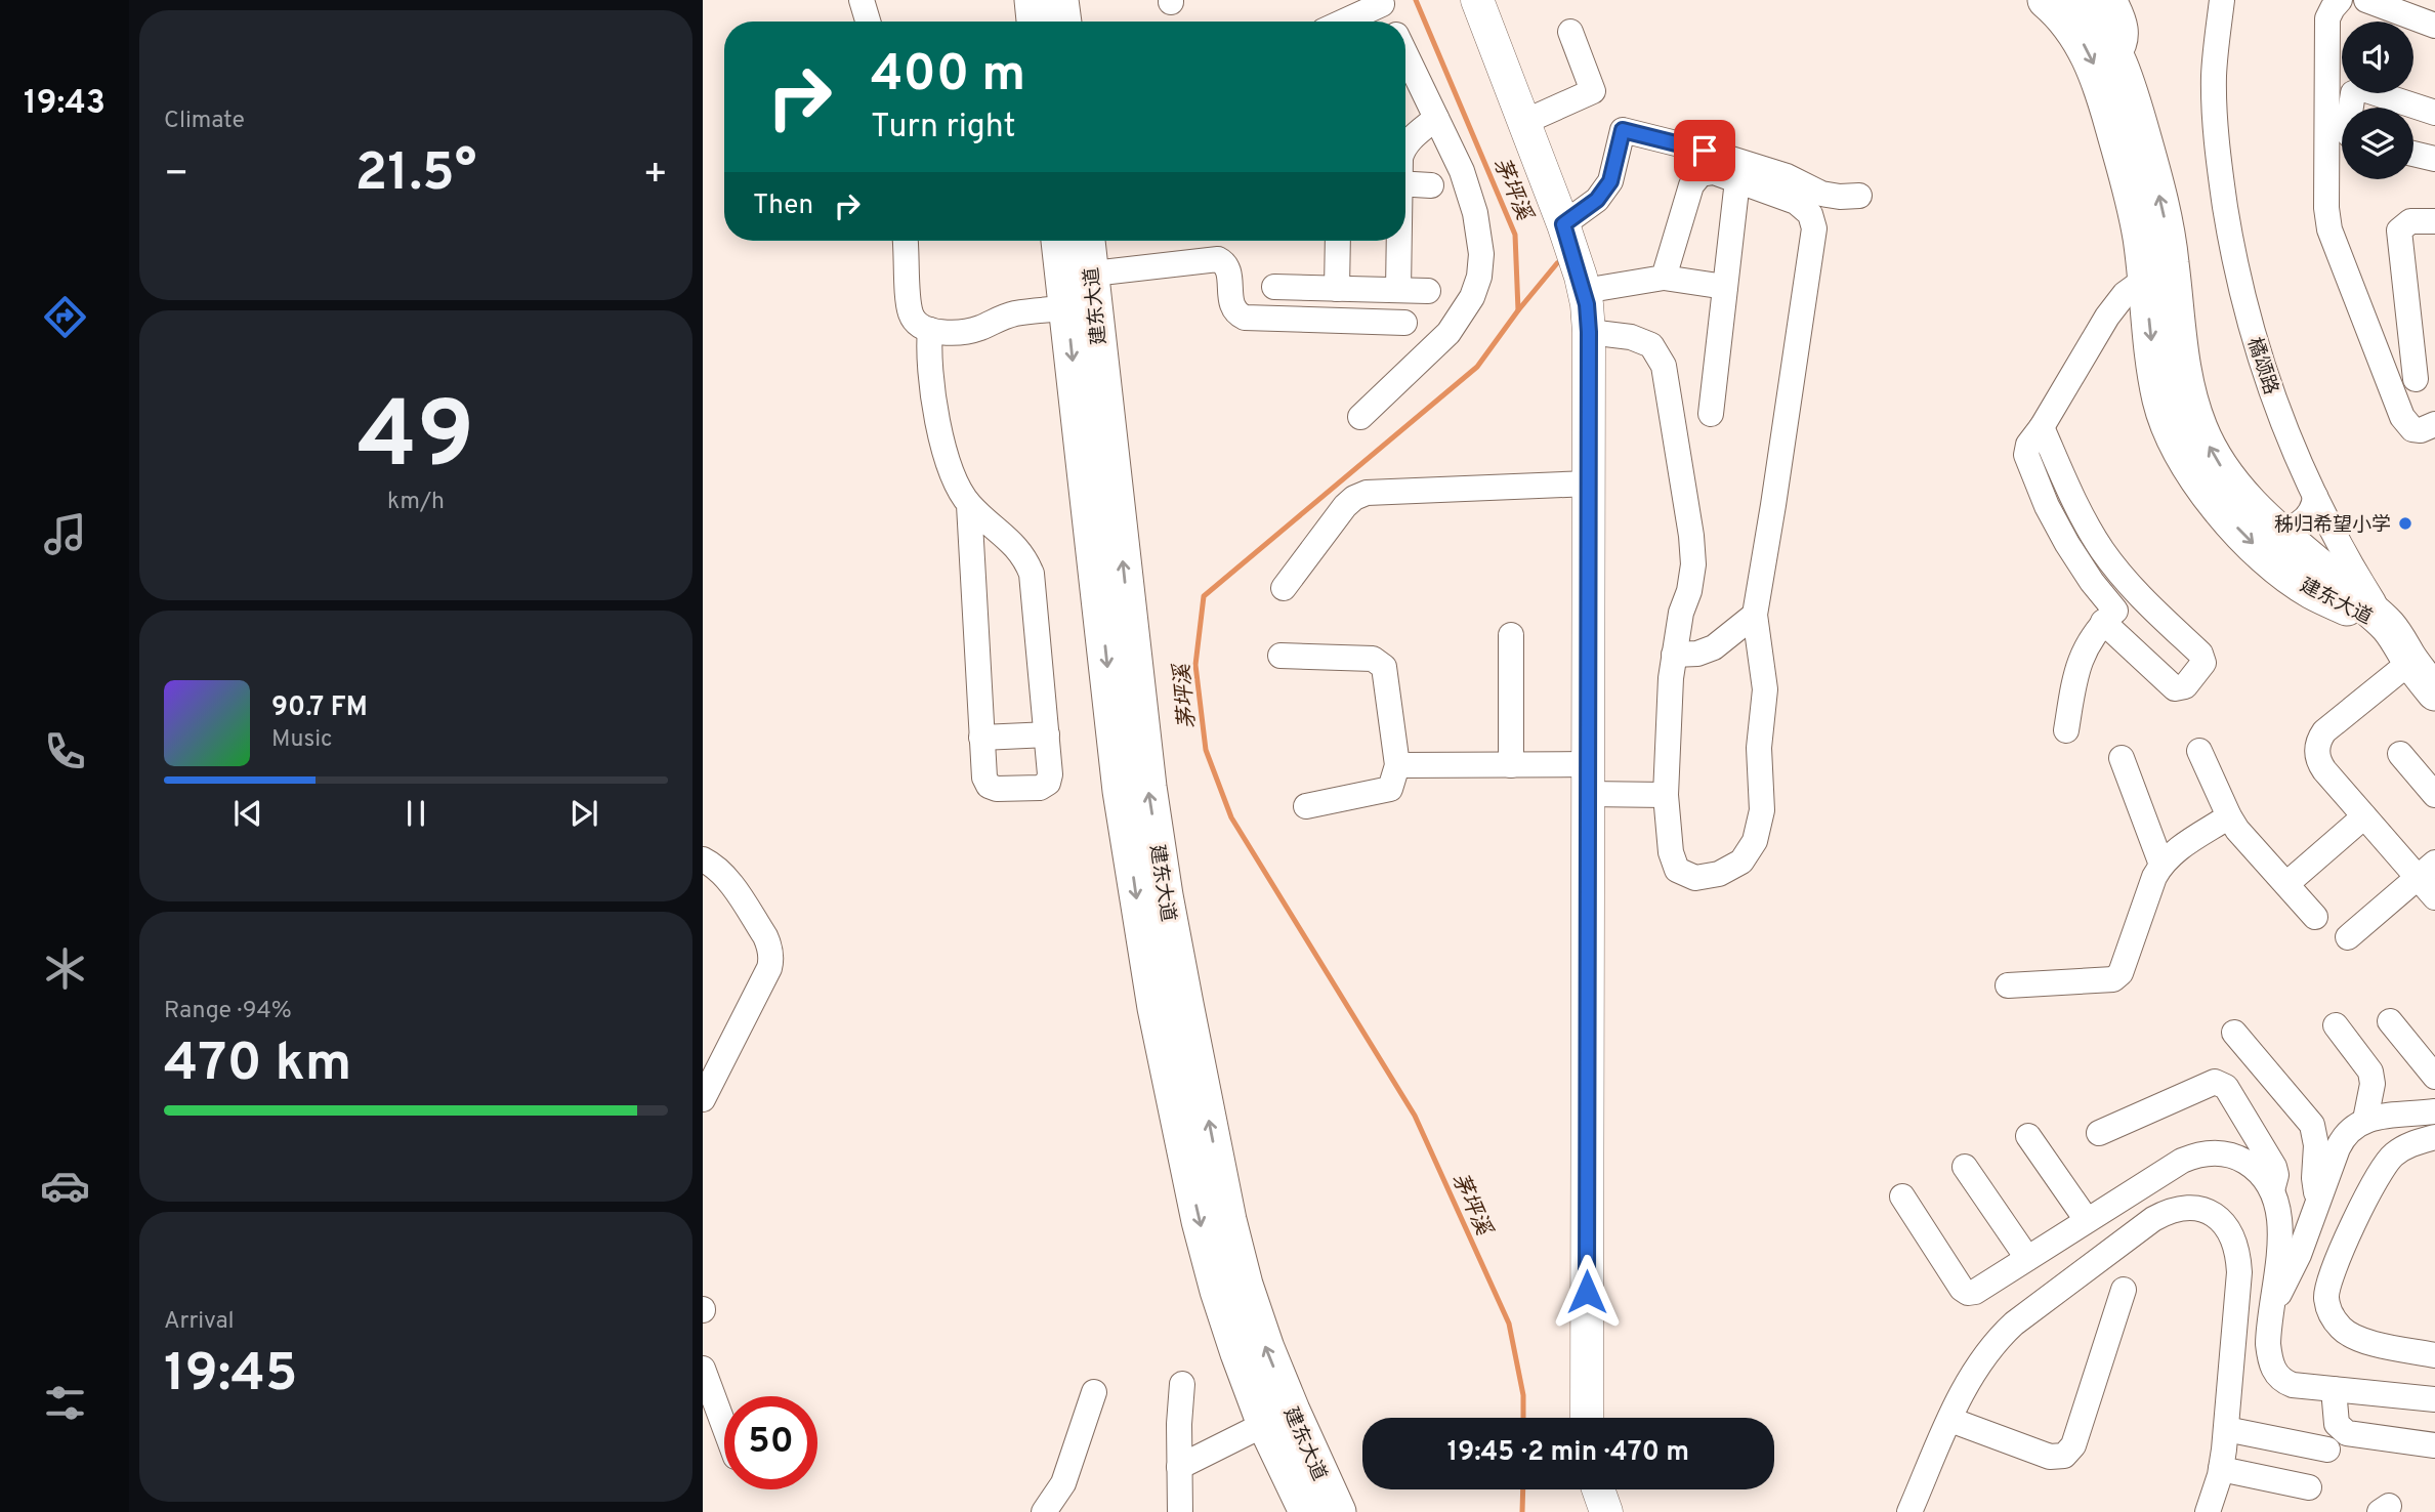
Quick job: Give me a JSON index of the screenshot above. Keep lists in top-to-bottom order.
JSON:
{
  "streets": {
    "highway": ["建东大道", "橘颂路"]
  },
  "crossings": [
    ["建东大道", "橘颂路"]
  ],
  "water": ["茅坪溪"],
  "places": ["秭归希望小学"],
  "page": {
    "tabs": "19:43",
    "tile": [
      "Climate",
      ["49", "km/h"],
      ["Range · 94%", "470 km"],
      ["Arrival", "19:45"]
    ],
    "turn": ["400 m", "Turn right"],
    "heat": ["−", "21.5°", "+"],
    "then": "Then",
    "song": ["90.7 FM", "Music"],
    "limit": "50",
    "trip": "19:45 · 2 min · 470 m"
  }
}
